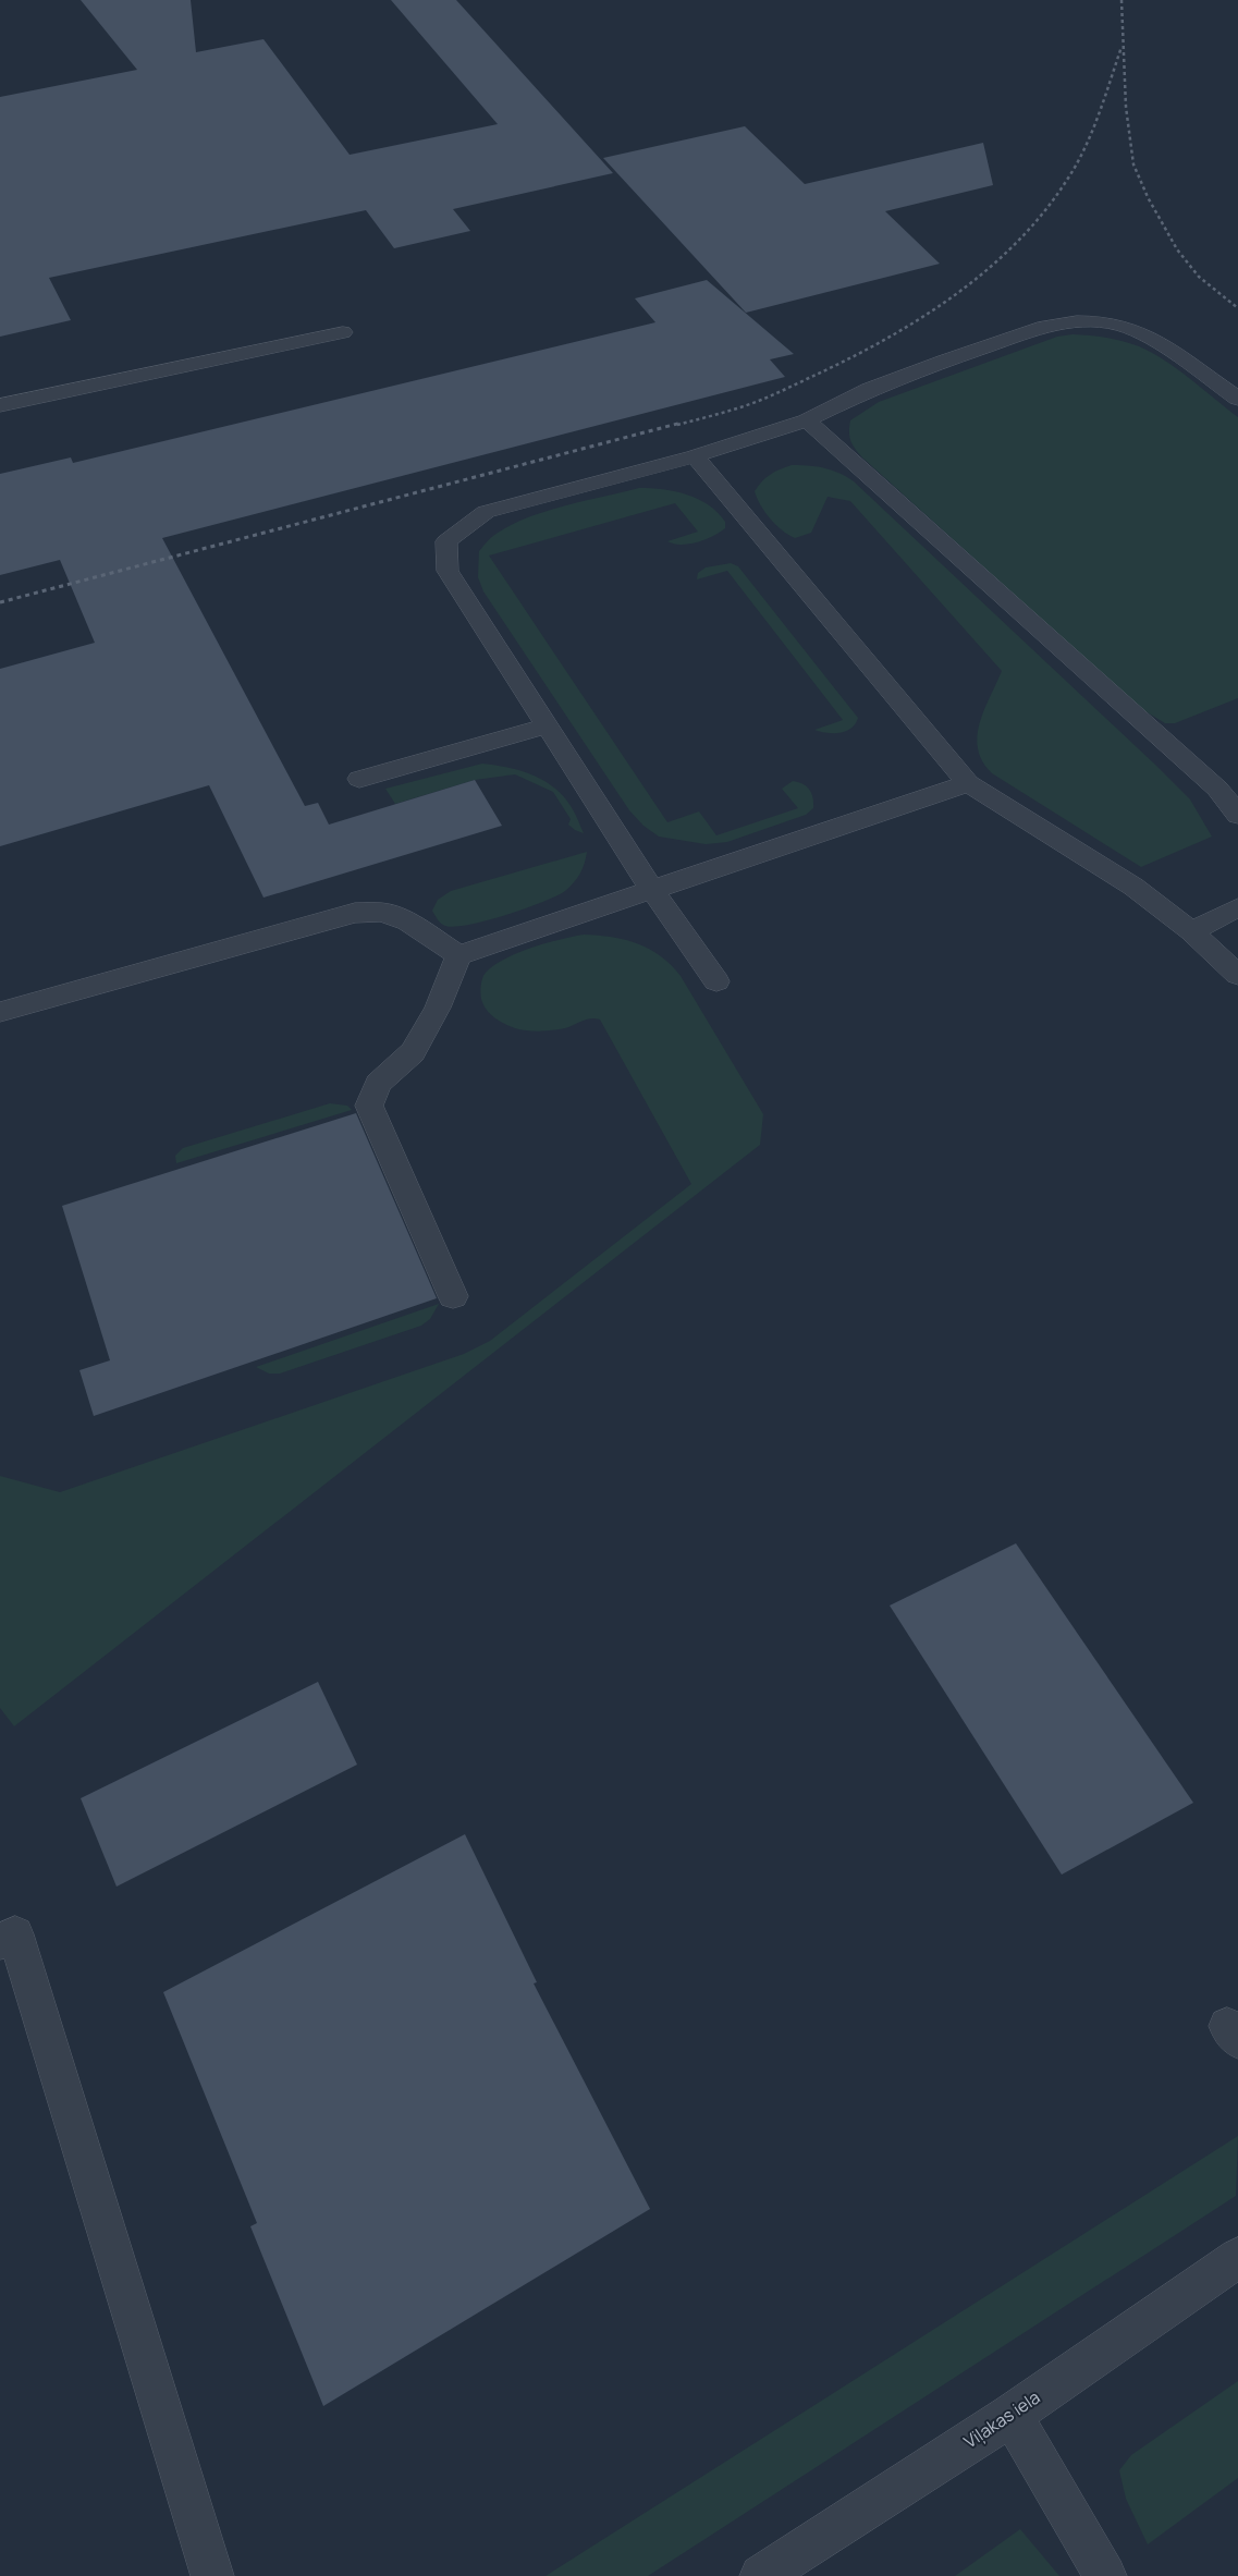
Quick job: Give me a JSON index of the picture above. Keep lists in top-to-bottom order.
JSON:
{
  "streets": {
    "street": ["Viļakas iela"]
  }
}
